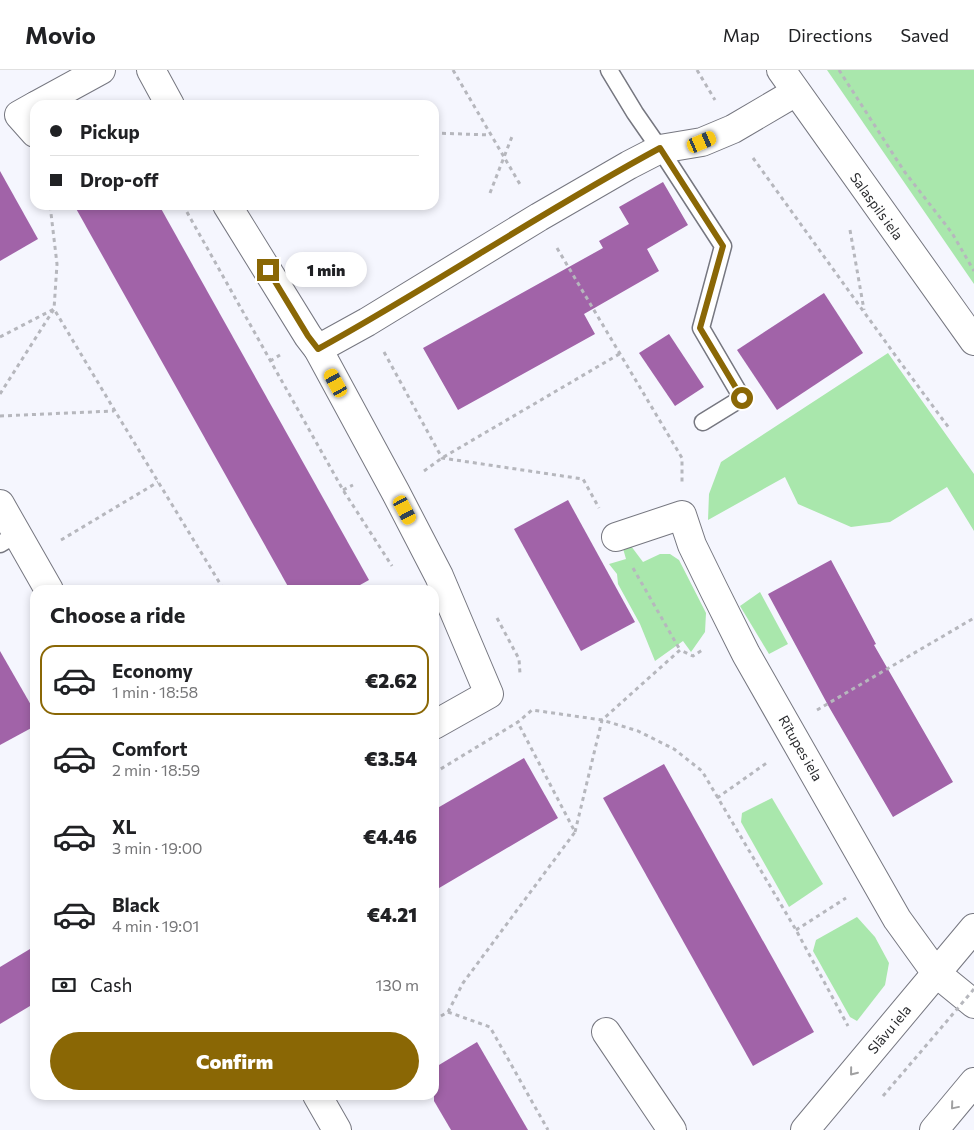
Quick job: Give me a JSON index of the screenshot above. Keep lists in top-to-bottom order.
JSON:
{
  "streets": {
    "main road": ["Salaspils iela", "Rītupes iela", "Slāvu iela"]
  },
  "crossings": [
    ["Rītupes iela", "Slāvu iela"]
  ],
  "page": {
    "header": "Movio",
    "nav": ["Map", "Directions", "Saved"],
    "banner": ["Pickup", "Drop-off"],
    "bubble": "1 min",
    "heading": "Choose a ride",
    "list": [
      {
        "name": "Economy",
        "note": "1 min · 18:58",
        "value": "€2.62"
      },
      {
        "name": "Comfort",
        "note": "2 min · 18:59",
        "value": "€3.54"
      },
      {
        "name": "XL",
        "note": "3 min · 19:00",
        "value": "€4.46"
      },
      {
        "name": "Black",
        "note": "4 min · 19:01",
        "value": "€4.21"
      }
    ],
    "pay": ["Cash", "130 m"],
    "buttons": "Confirm"
  }
}
